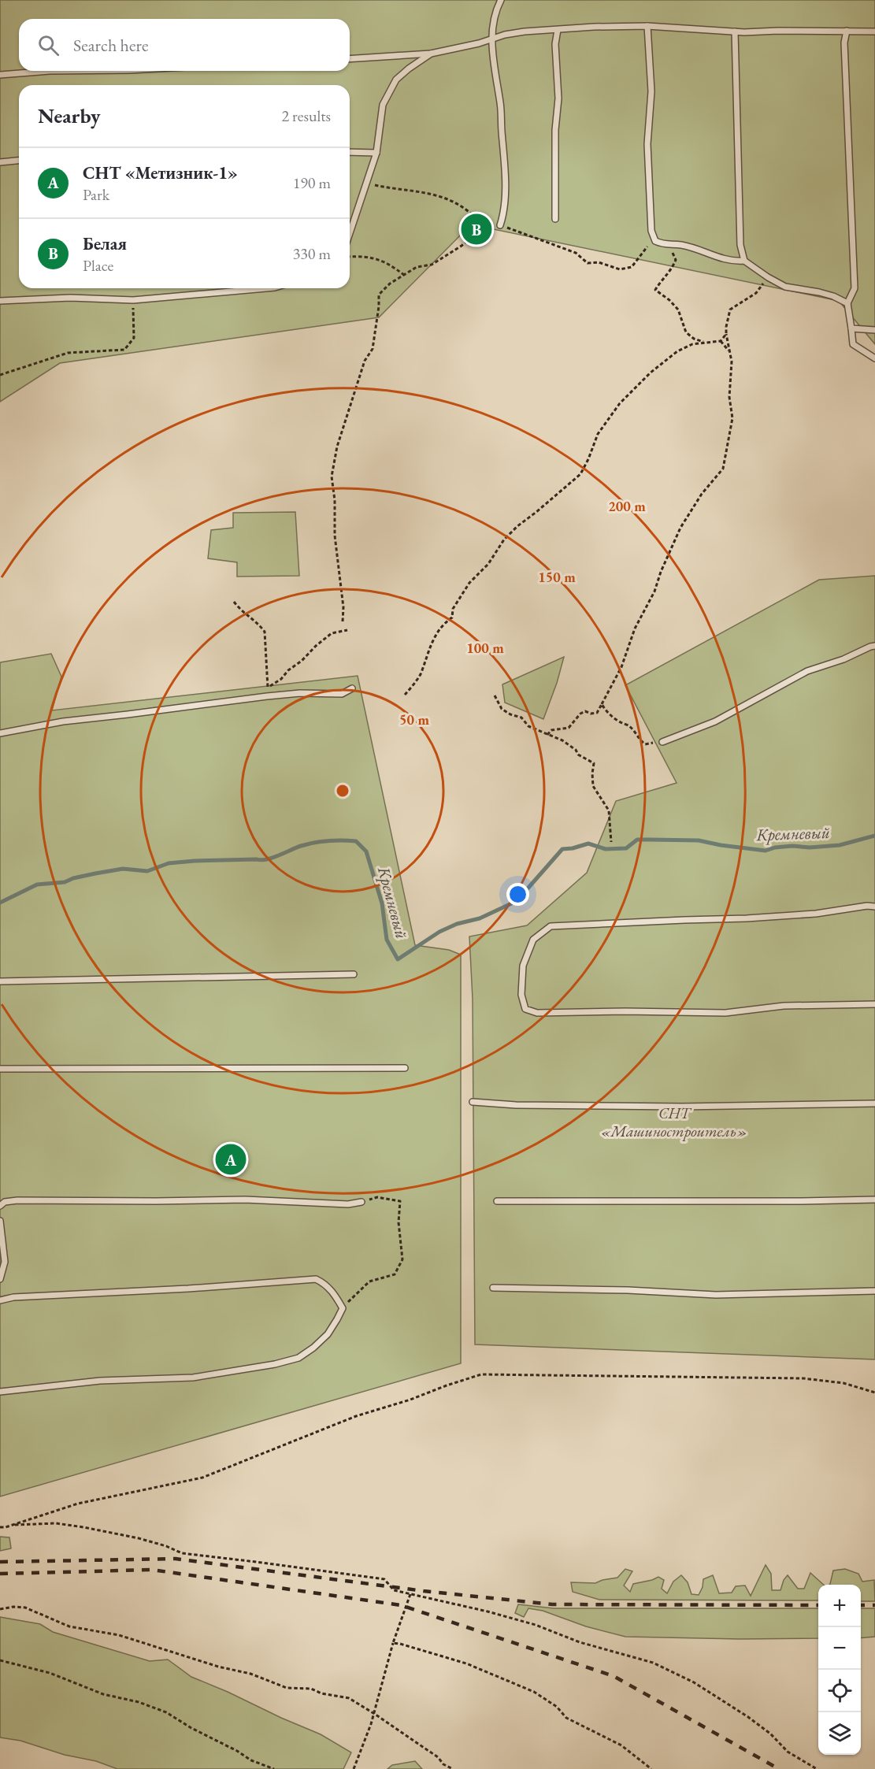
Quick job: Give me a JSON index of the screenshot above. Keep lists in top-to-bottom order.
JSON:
{
  "water": ["Кремневый"],
  "parks": ["СНТ «Машиностроитель»"],
  "page": {
    "search": "Search here",
    "heading": ["Nearby", "2 results"],
    "list": [
      {
        "mark": "A",
        "name": "СНТ «Метизник-1»",
        "note": "Park",
        "value": "190 m"
      },
      {
        "mark": "B",
        "name": "Белая",
        "note": "Place",
        "value": "330 m"
      }
    ],
    "pins": ["B", "A"],
    "map_buttons": ["+", "−"]
  },
  "rings": [
    "200 m",
    "150 m",
    "100 m",
    "50 m"
  ]
}
